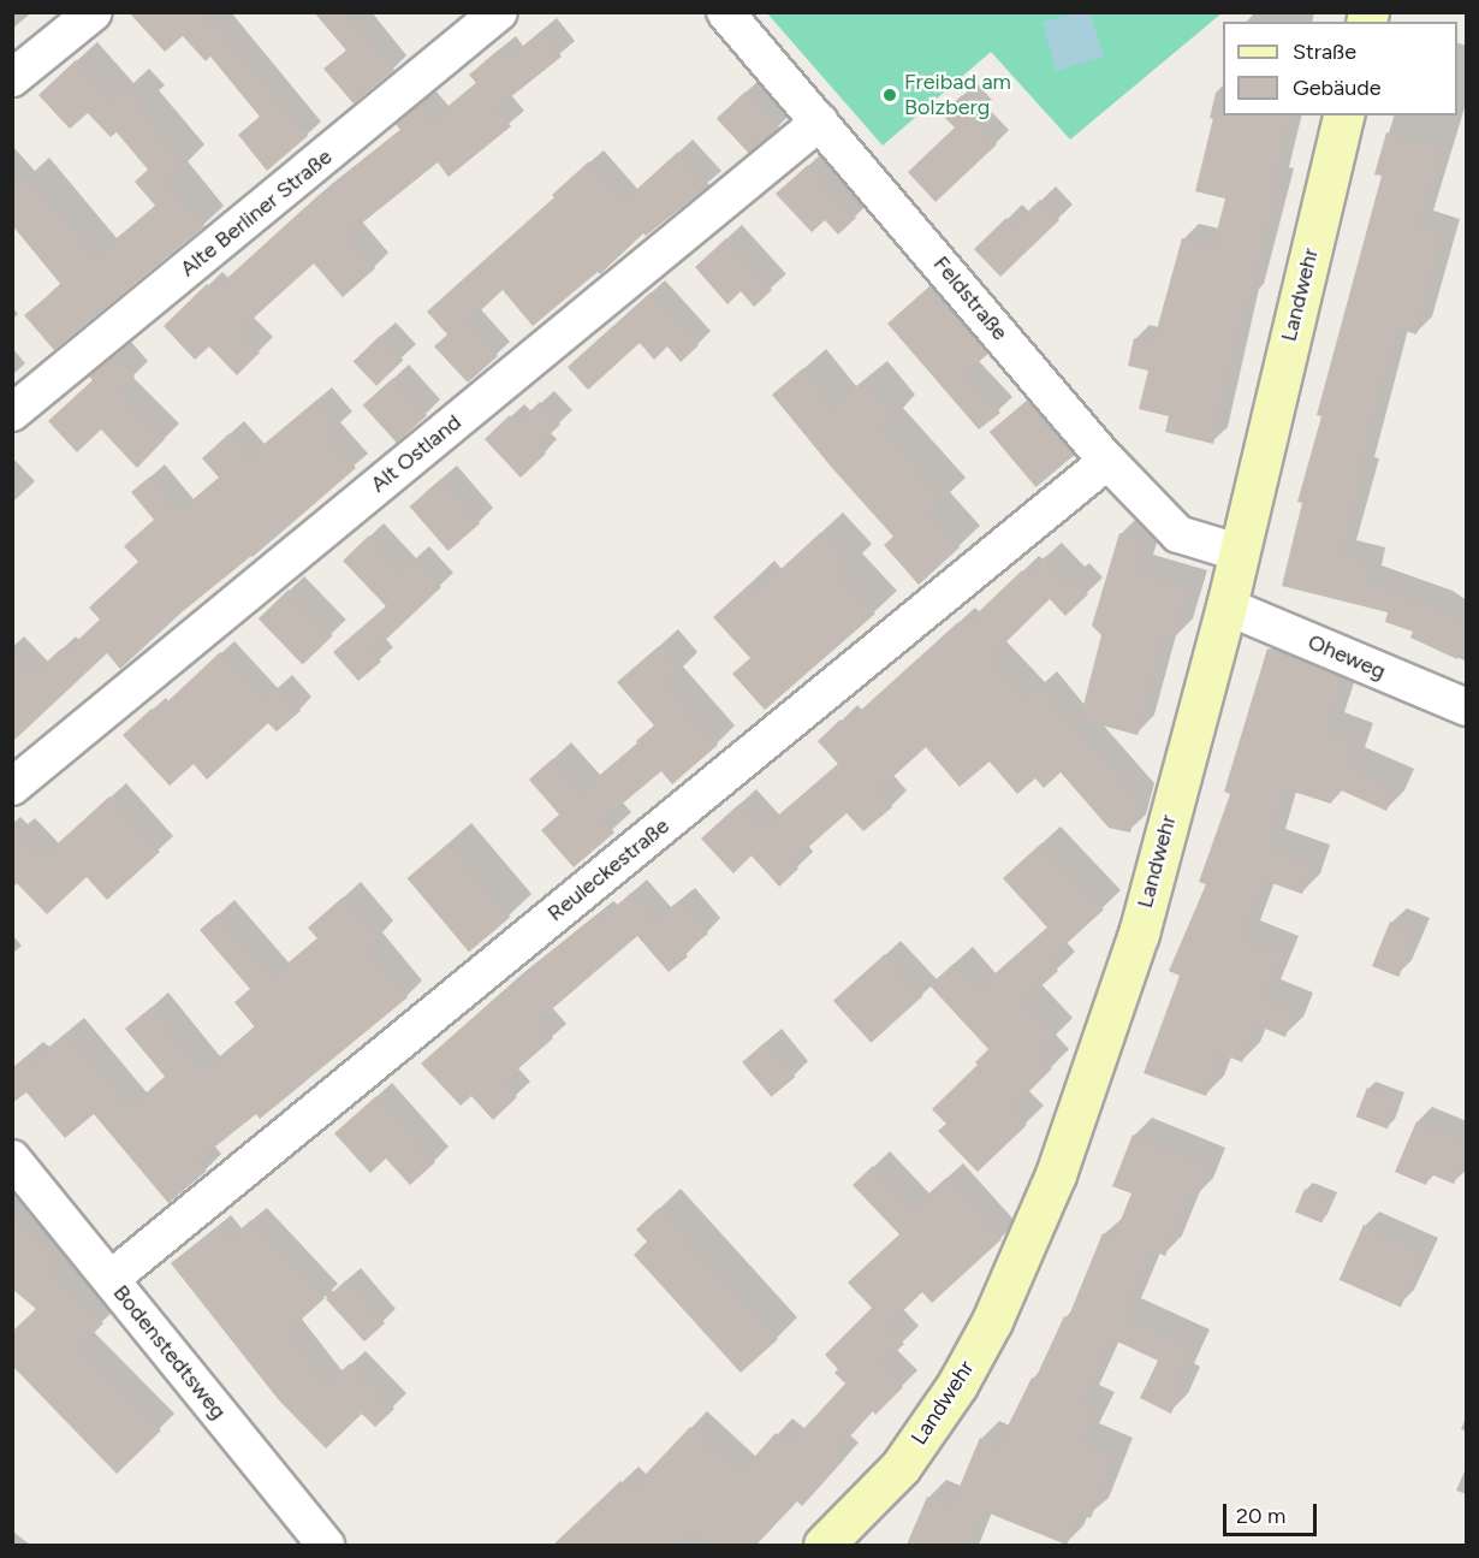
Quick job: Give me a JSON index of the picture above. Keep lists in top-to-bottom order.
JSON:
{
  "streets": {
    "street": [
      "Alte Berliner Straße",
      "Landwehr",
      "Feldstraße",
      "Alt Ostland",
      "Oheweg",
      "Reuleckestraße",
      "Bodenstedtsweg"
    ]
  },
  "crossings": [
    ["Landwehr", "Feldstraße"],
    ["Landwehr", "Oheweg"],
    ["Feldstraße", "Alt Ostland"],
    ["Feldstraße", "Reuleckestraße"],
    ["Reuleckestraße", "Bodenstedtsweg"]
  ],
  "places": ["Freibad am Bolzberg"],
  "legend": ["Straße", "Gebäude"],
  "scale_bar": "20 m"
}
